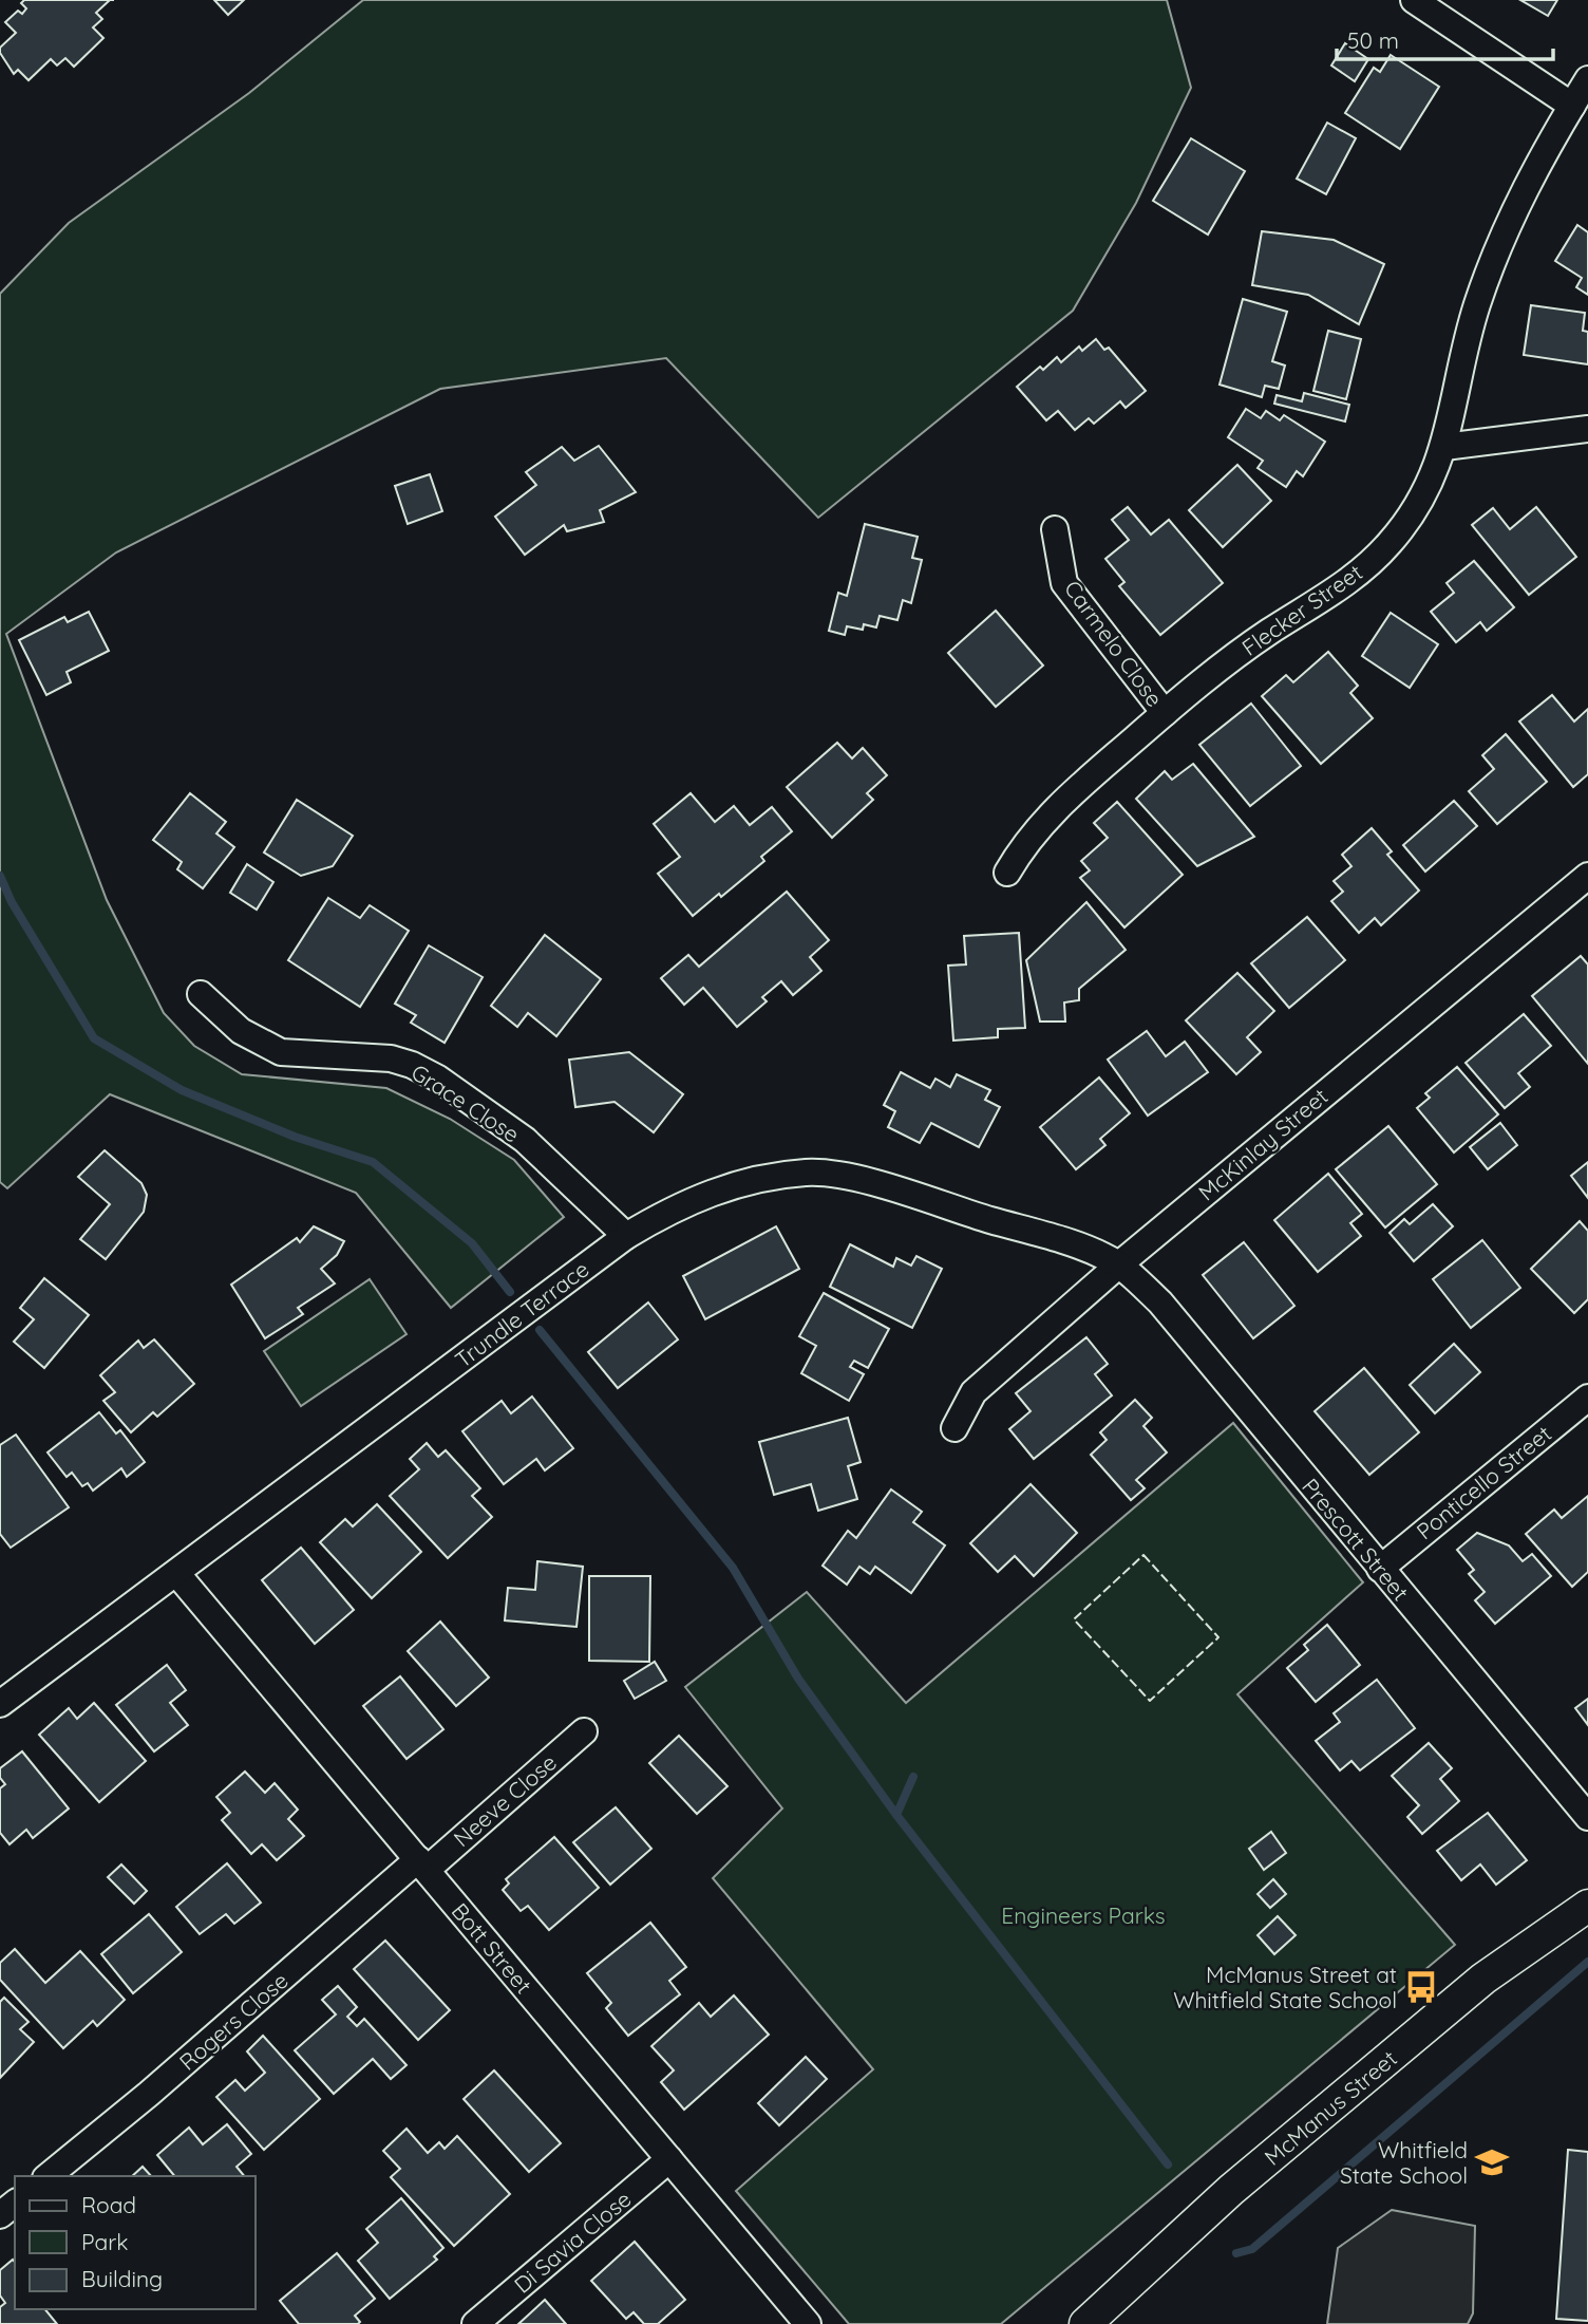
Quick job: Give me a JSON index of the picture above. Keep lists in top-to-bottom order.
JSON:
{
  "streets": {
    "street": [
      "Flecker Street",
      "Carmelo Close",
      "Grace Close",
      "McKinlay Street",
      "Trundle Terrace",
      "Ponticello Street",
      "Prescott Street",
      "Neeve Close",
      "Bott Street",
      "Rogers Close",
      "McManus Street",
      "Di Savia Close"
    ]
  },
  "crossings": [
    ["Flecker Street", "Carmelo Close"],
    ["Grace Close", "Trundle Terrace"],
    ["McKinlay Street", "Trundle Terrace"],
    ["McKinlay Street", "Prescott Street"],
    ["Trundle Terrace", "Prescott Street"],
    ["Trundle Terrace", "Bott Street"],
    ["Ponticello Street", "Prescott Street"],
    ["Neeve Close", "Bott Street"],
    ["Neeve Close", "Rogers Close"],
    ["Bott Street", "Rogers Close"],
    ["Bott Street", "Di Savia Close"]
  ],
  "parks": ["Engineers Parks"],
  "places": {
    "bus stop": ["McManus Street at Whitfield State School"],
    "school or university": ["Whitfield State School"]
  },
  "legend": ["Road", "Park", "Building"],
  "scale_bar": "50 m"
}
